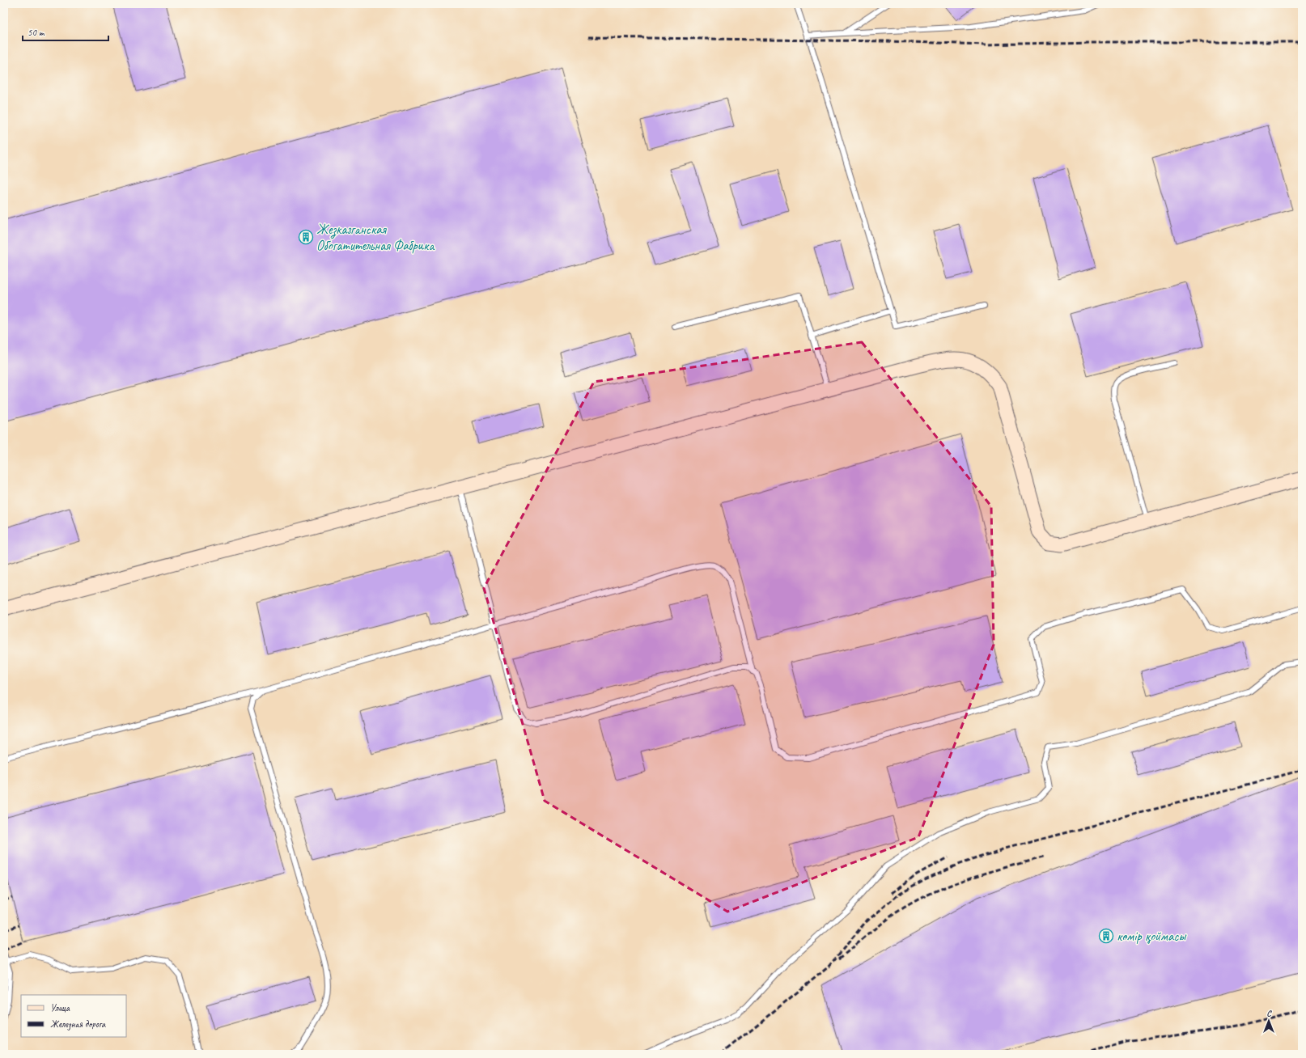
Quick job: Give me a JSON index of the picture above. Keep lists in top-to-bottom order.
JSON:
{
  "places": {
    "building": ["Жезказганская Обогатительная Фабрика", "көмір қоймасы"]
  },
  "legend": ["Улица", "Железная дорога"],
  "scale_bar": "50 m",
  "north": "top"
}
